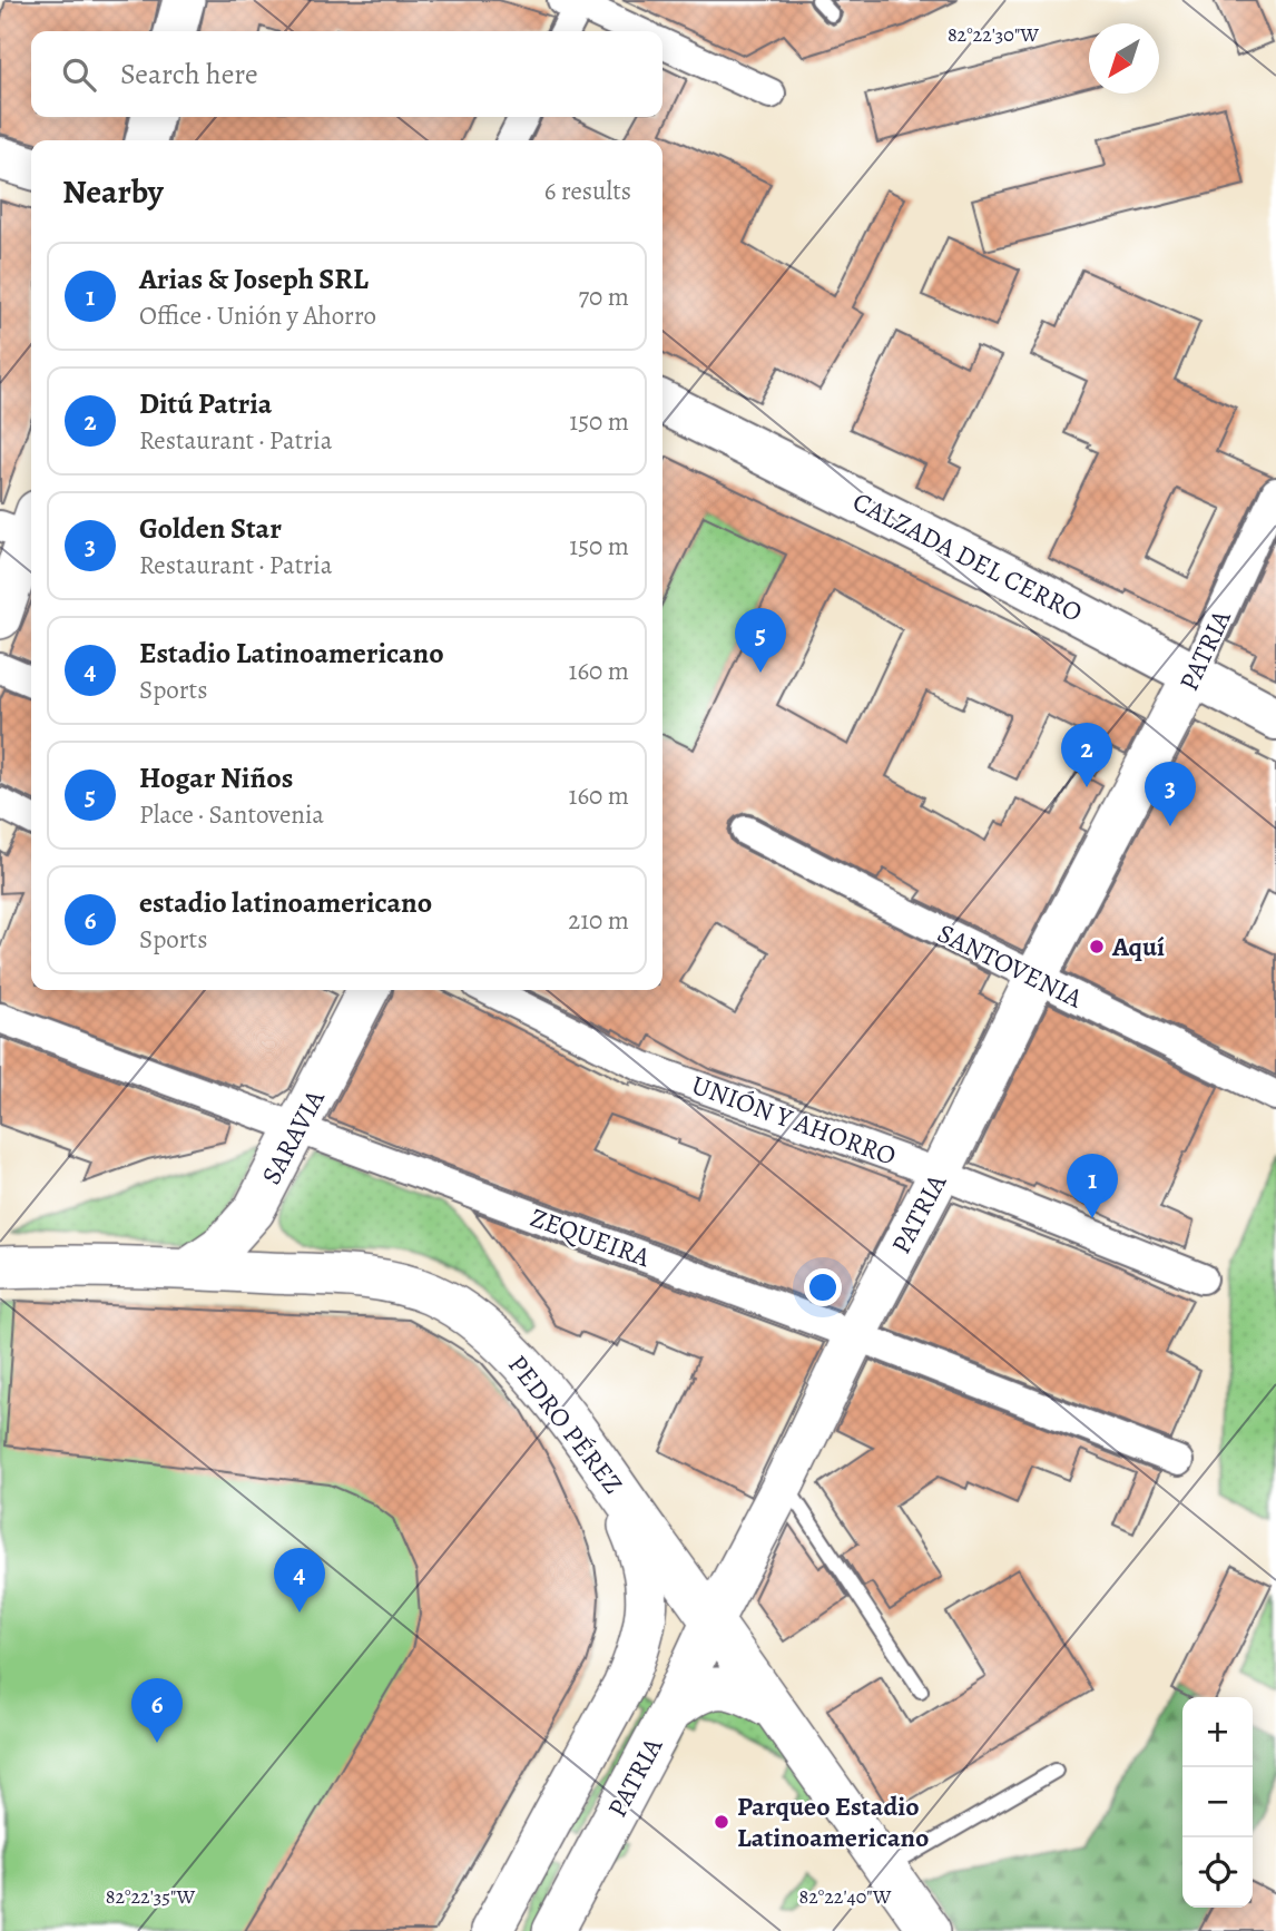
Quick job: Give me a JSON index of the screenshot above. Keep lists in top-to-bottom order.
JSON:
{
  "streets": {
    "main road": ["CALZADA DEL CERRO"],
    "street": [
      "PATRIA",
      "SANTOVENIA",
      "UNIÓN Y AHORRO",
      "SARAVIA",
      "ZEQUEIRA",
      "PEDRO PÉREZ"
    ]
  },
  "crossings": [
    ["CALZADA DEL CERRO", "PATRIA"],
    ["PATRIA", "SANTOVENIA"],
    ["PATRIA", "UNIÓN Y AHORRO"],
    ["PATRIA", "ZEQUEIRA"],
    ["PATRIA", "PEDRO PÉREZ"],
    ["SARAVIA", "ZEQUEIRA"],
    ["SARAVIA", "PEDRO PÉREZ"]
  ],
  "places": ["Aquí", "Parqueo Estadio Latinoamericano"],
  "north": "bottom left",
  "page": {
    "search": "Search here",
    "heading": ["Nearby", "6 results"],
    "list": [
      {
        "mark": "1",
        "name": "Arias & Joseph SRL",
        "note": "Office · Unión y Ahorro",
        "value": "70 m"
      },
      {
        "mark": "2",
        "name": "Ditú Patria",
        "note": "Restaurant · Patria",
        "value": "150 m"
      },
      {
        "mark": "3",
        "name": "Golden Star",
        "note": "Restaurant · Patria",
        "value": "150 m"
      },
      {
        "mark": "4",
        "name": "Estadio Latinoamericano",
        "note": "Sports",
        "value": "160 m"
      },
      {
        "mark": "5",
        "name": "Hogar Niños",
        "note": "Place · Santovenia",
        "value": "160 m"
      },
      {
        "mark": "6",
        "name": "estadio latinoamericano",
        "note": "Sports",
        "value": "210 m"
      }
    ],
    "pins": [
      "5",
      "2",
      "3",
      "1",
      "4",
      "6"
    ],
    "map_buttons": ["+", "−"]
  },
  "coordinates": ["82°22'30\"W", "82°22'35\"W", "82°22'40\"W"]
}
